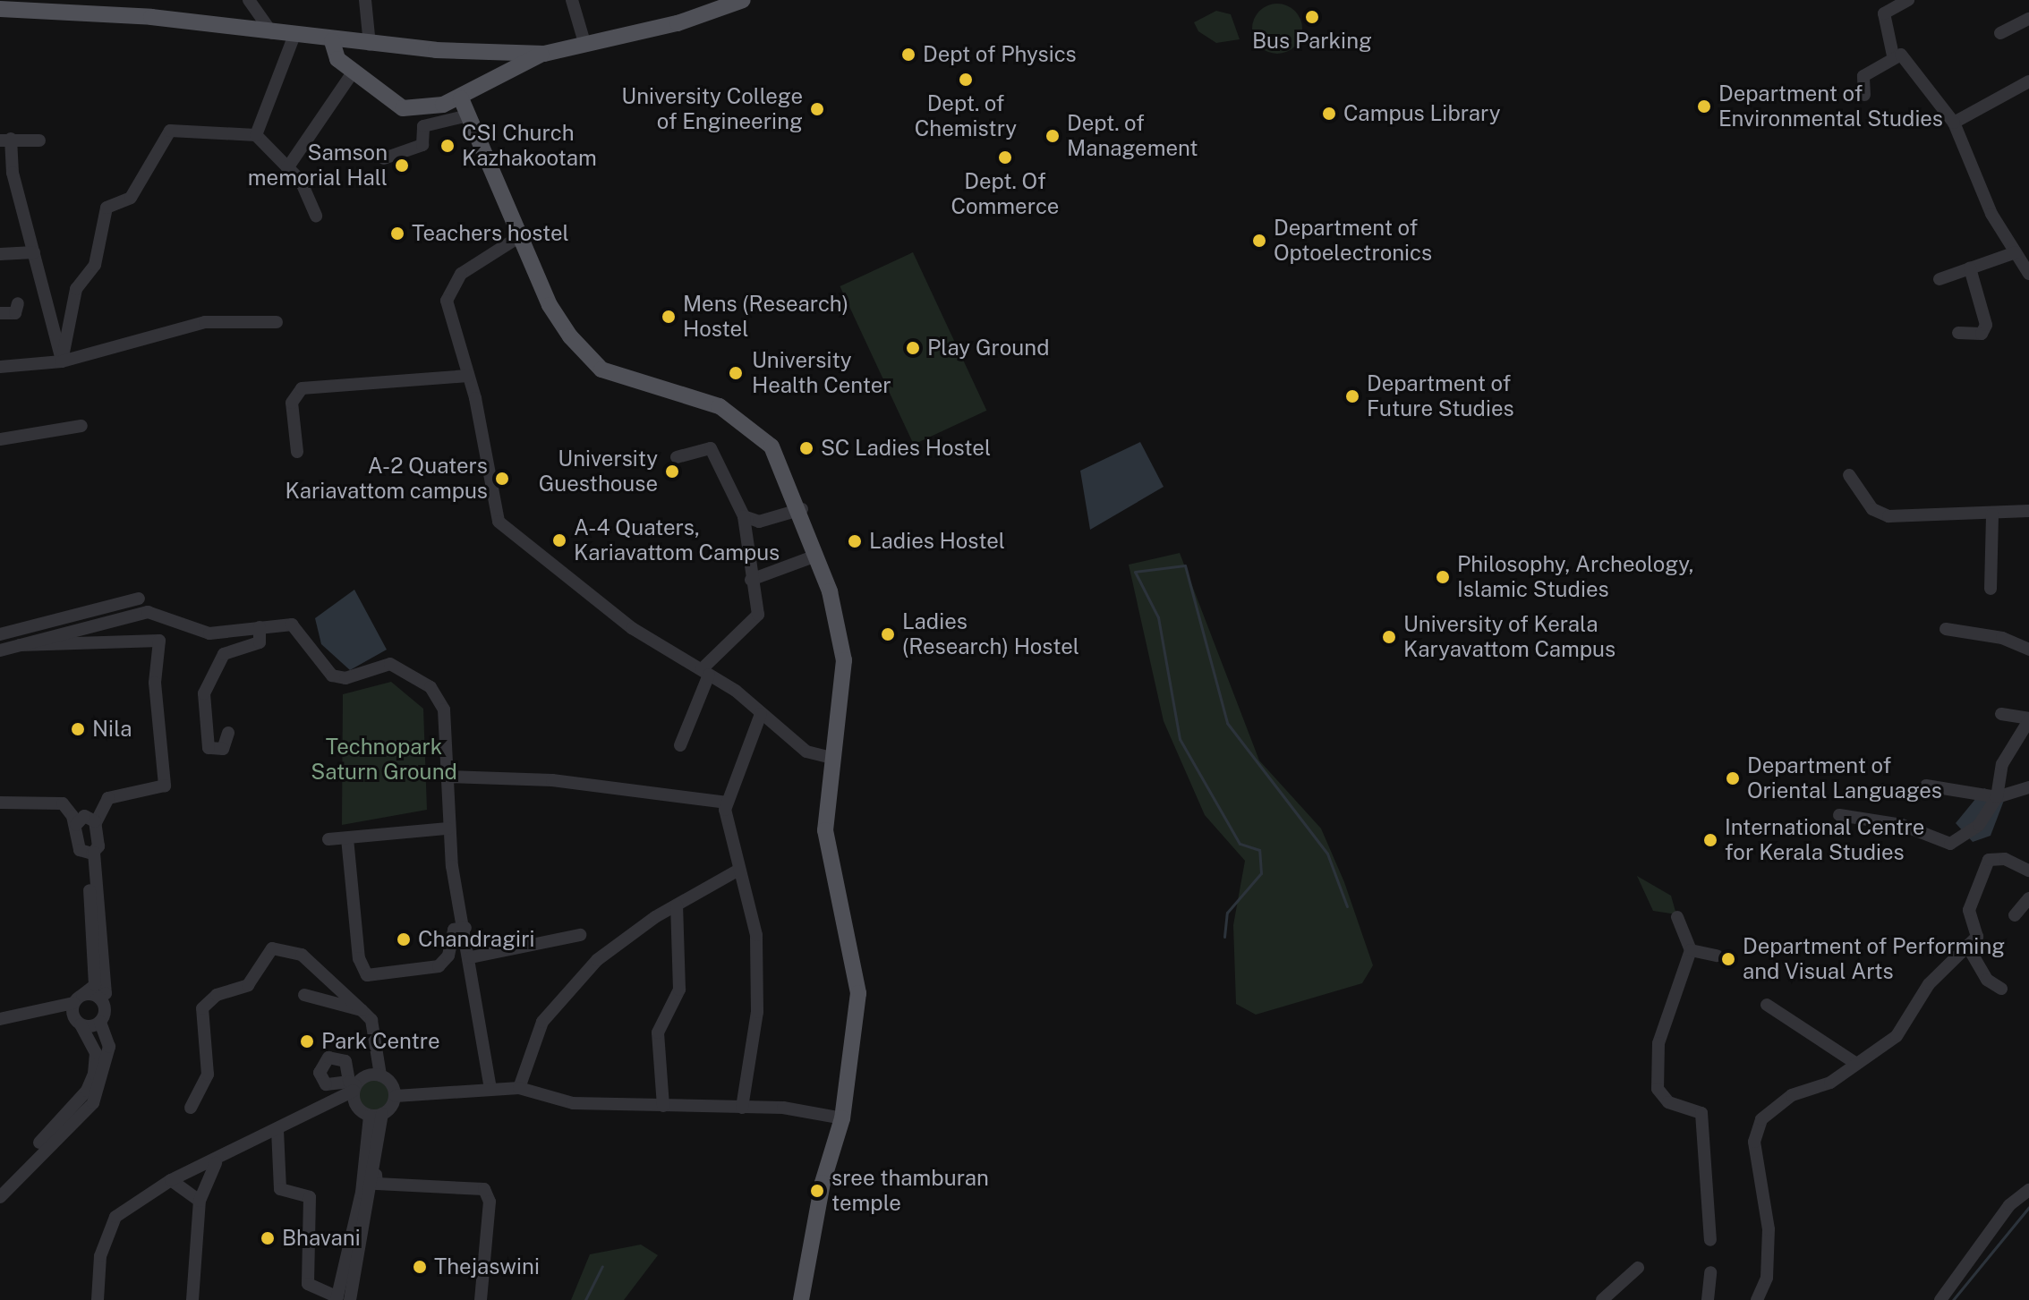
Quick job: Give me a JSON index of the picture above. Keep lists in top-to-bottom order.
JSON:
{
  "parks": ["Technopark Saturn Ground"],
  "places": [
    "Bus Parking",
    "Dept of Physics",
    "Dept. of Chemistry",
    "Department of Environmental Studies",
    "University College of Engineering",
    "Campus Library",
    "Dept. of Management",
    "CSI Church Kazhakootam",
    "Dept. Of Commerce",
    "Samson memorial Hall",
    "Teachers hostel",
    "Department of Optoelectronics",
    "Mens (Research) Hostel",
    "Play Ground",
    "University Health Center",
    "Department of Future Studies",
    "SC Ladies Hostel",
    "University Guesthouse",
    "A-2 Quaters Kariavattom campus",
    "A-4 Quaters, Kariavattom Campus",
    "Ladies Hostel",
    "Philosophy, Archeology, Islamic Studies",
    "Ladies (Research) Hostel",
    "University of Kerala Karyavattom Campus",
    "Nila",
    "Department of Oriental Languages",
    "International Centre for Kerala Studies",
    "Chandragiri",
    "Department of Performing and Visual Arts",
    "Park Centre",
    "sree thamburan temple",
    "Bhavani",
    "Thejaswini"
  ]
}
